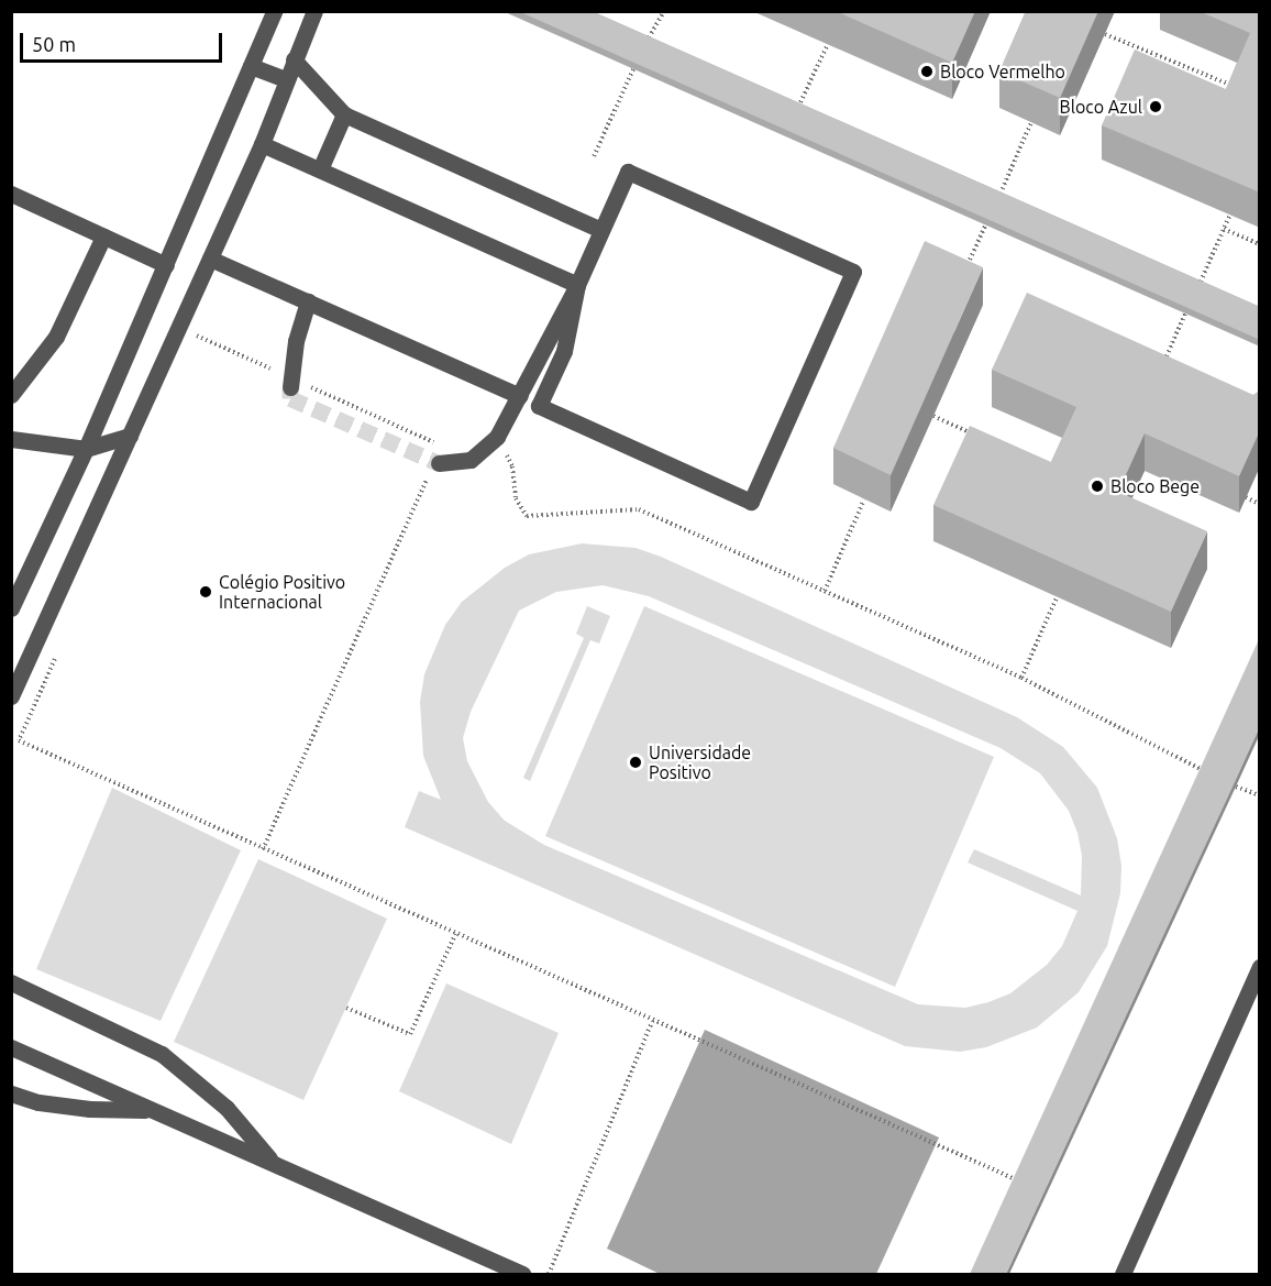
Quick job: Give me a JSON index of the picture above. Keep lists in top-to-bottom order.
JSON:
{
  "places": [
    "Bloco Vermelho",
    "Bloco Azul",
    "Bloco Bege",
    "Colégio Positivo Internacional",
    "Universidade Positivo"
  ],
  "scale_bar": "50 m"
}
